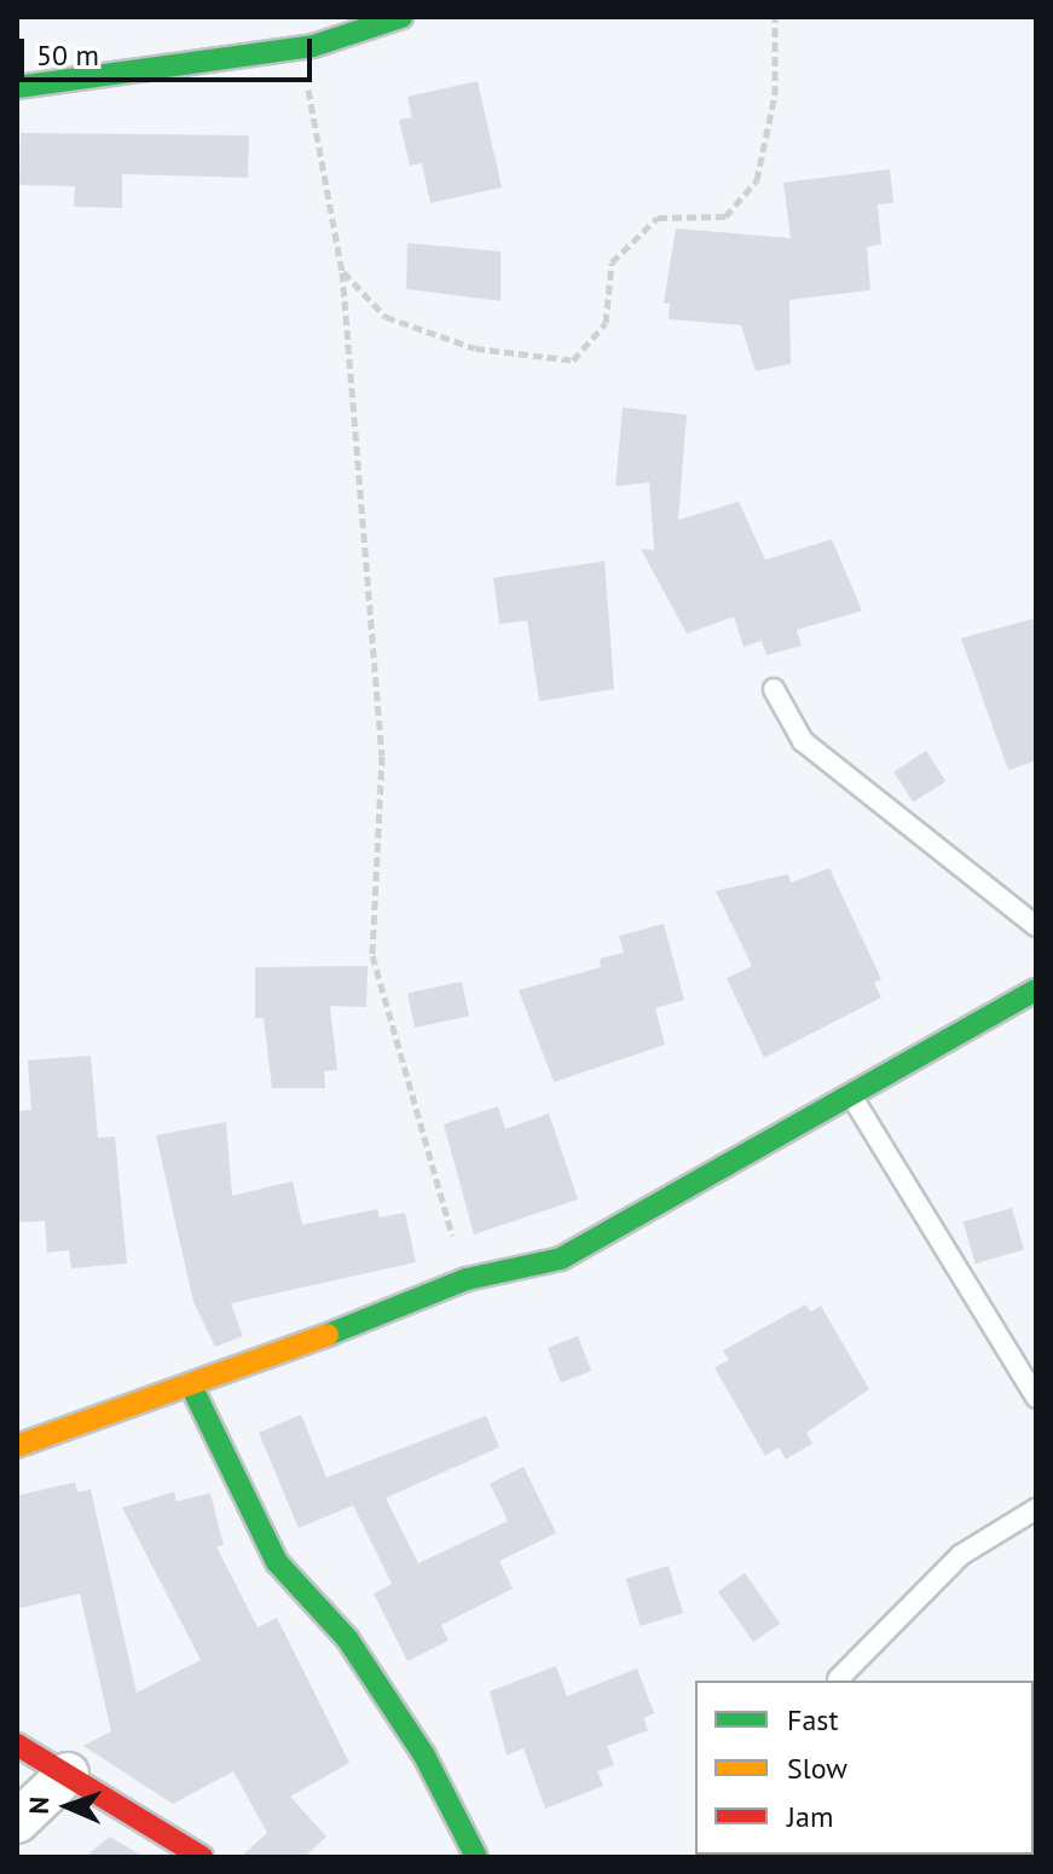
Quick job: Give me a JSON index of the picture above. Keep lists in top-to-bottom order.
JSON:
{
  "legend": ["Fast", "Slow", "Jam"],
  "scale_bar": "50 m",
  "north": "left"
}
